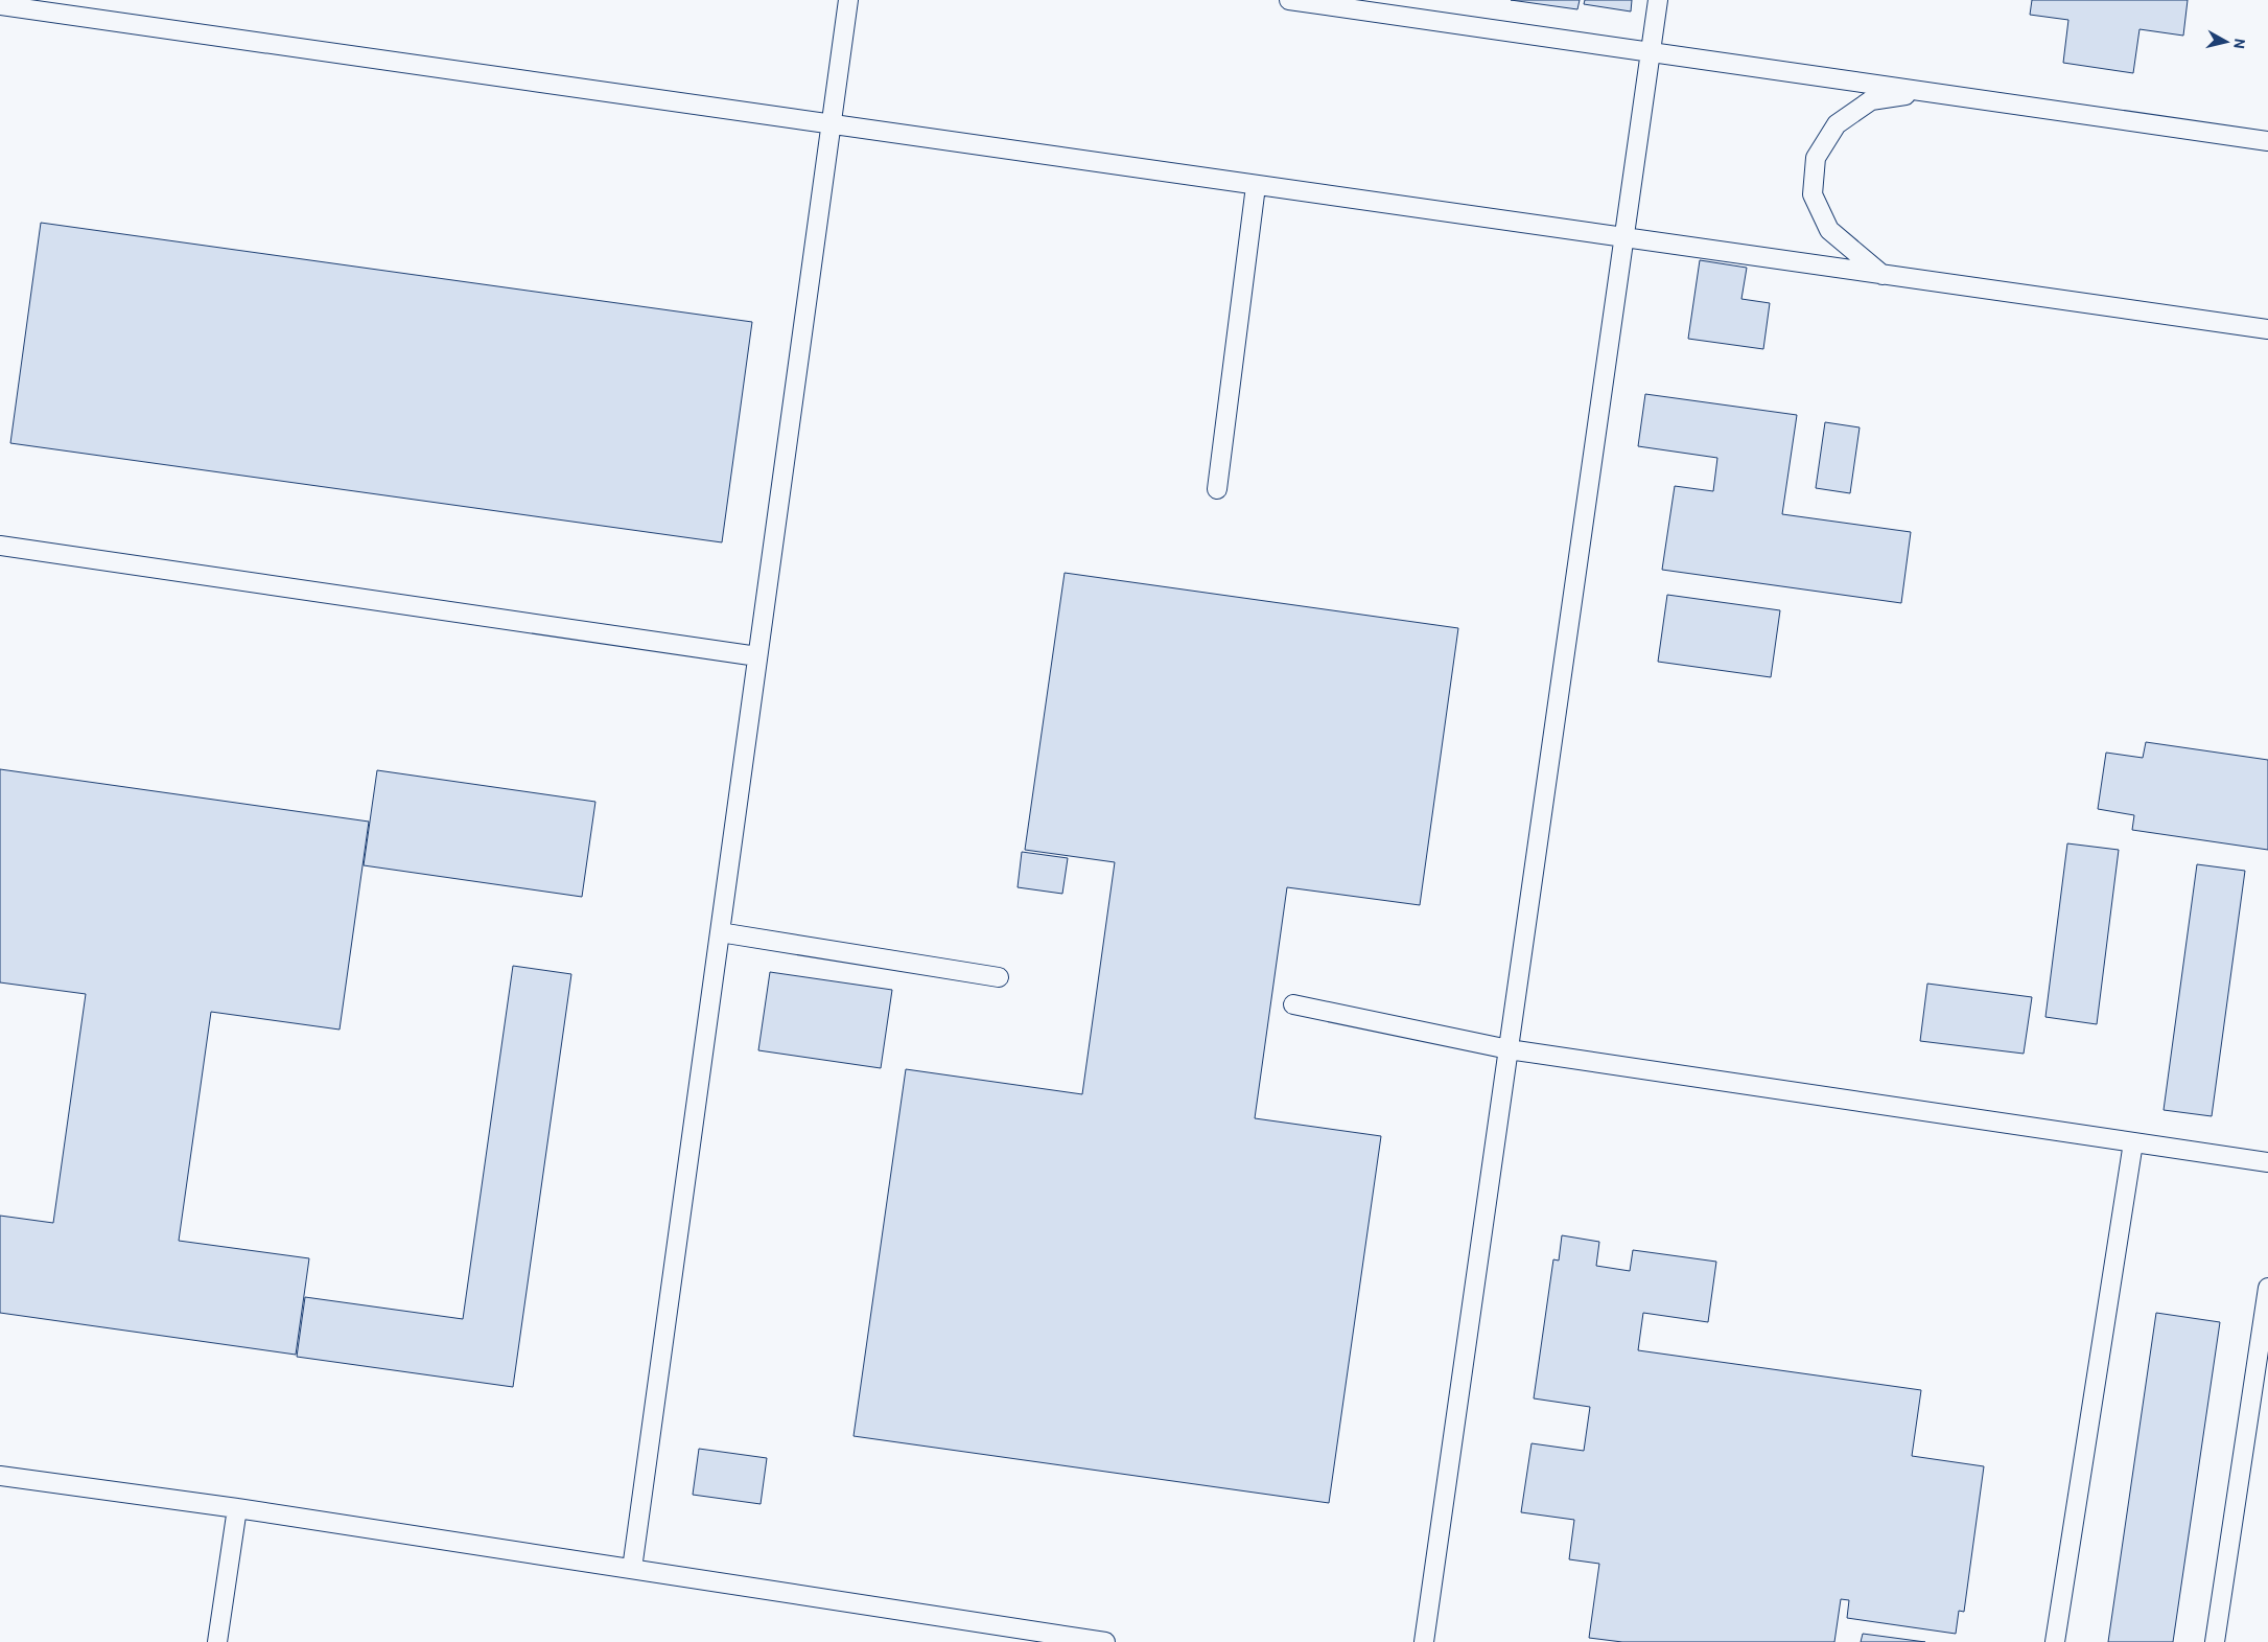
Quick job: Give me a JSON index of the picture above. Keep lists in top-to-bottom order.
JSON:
{
  "north": "right"
}
